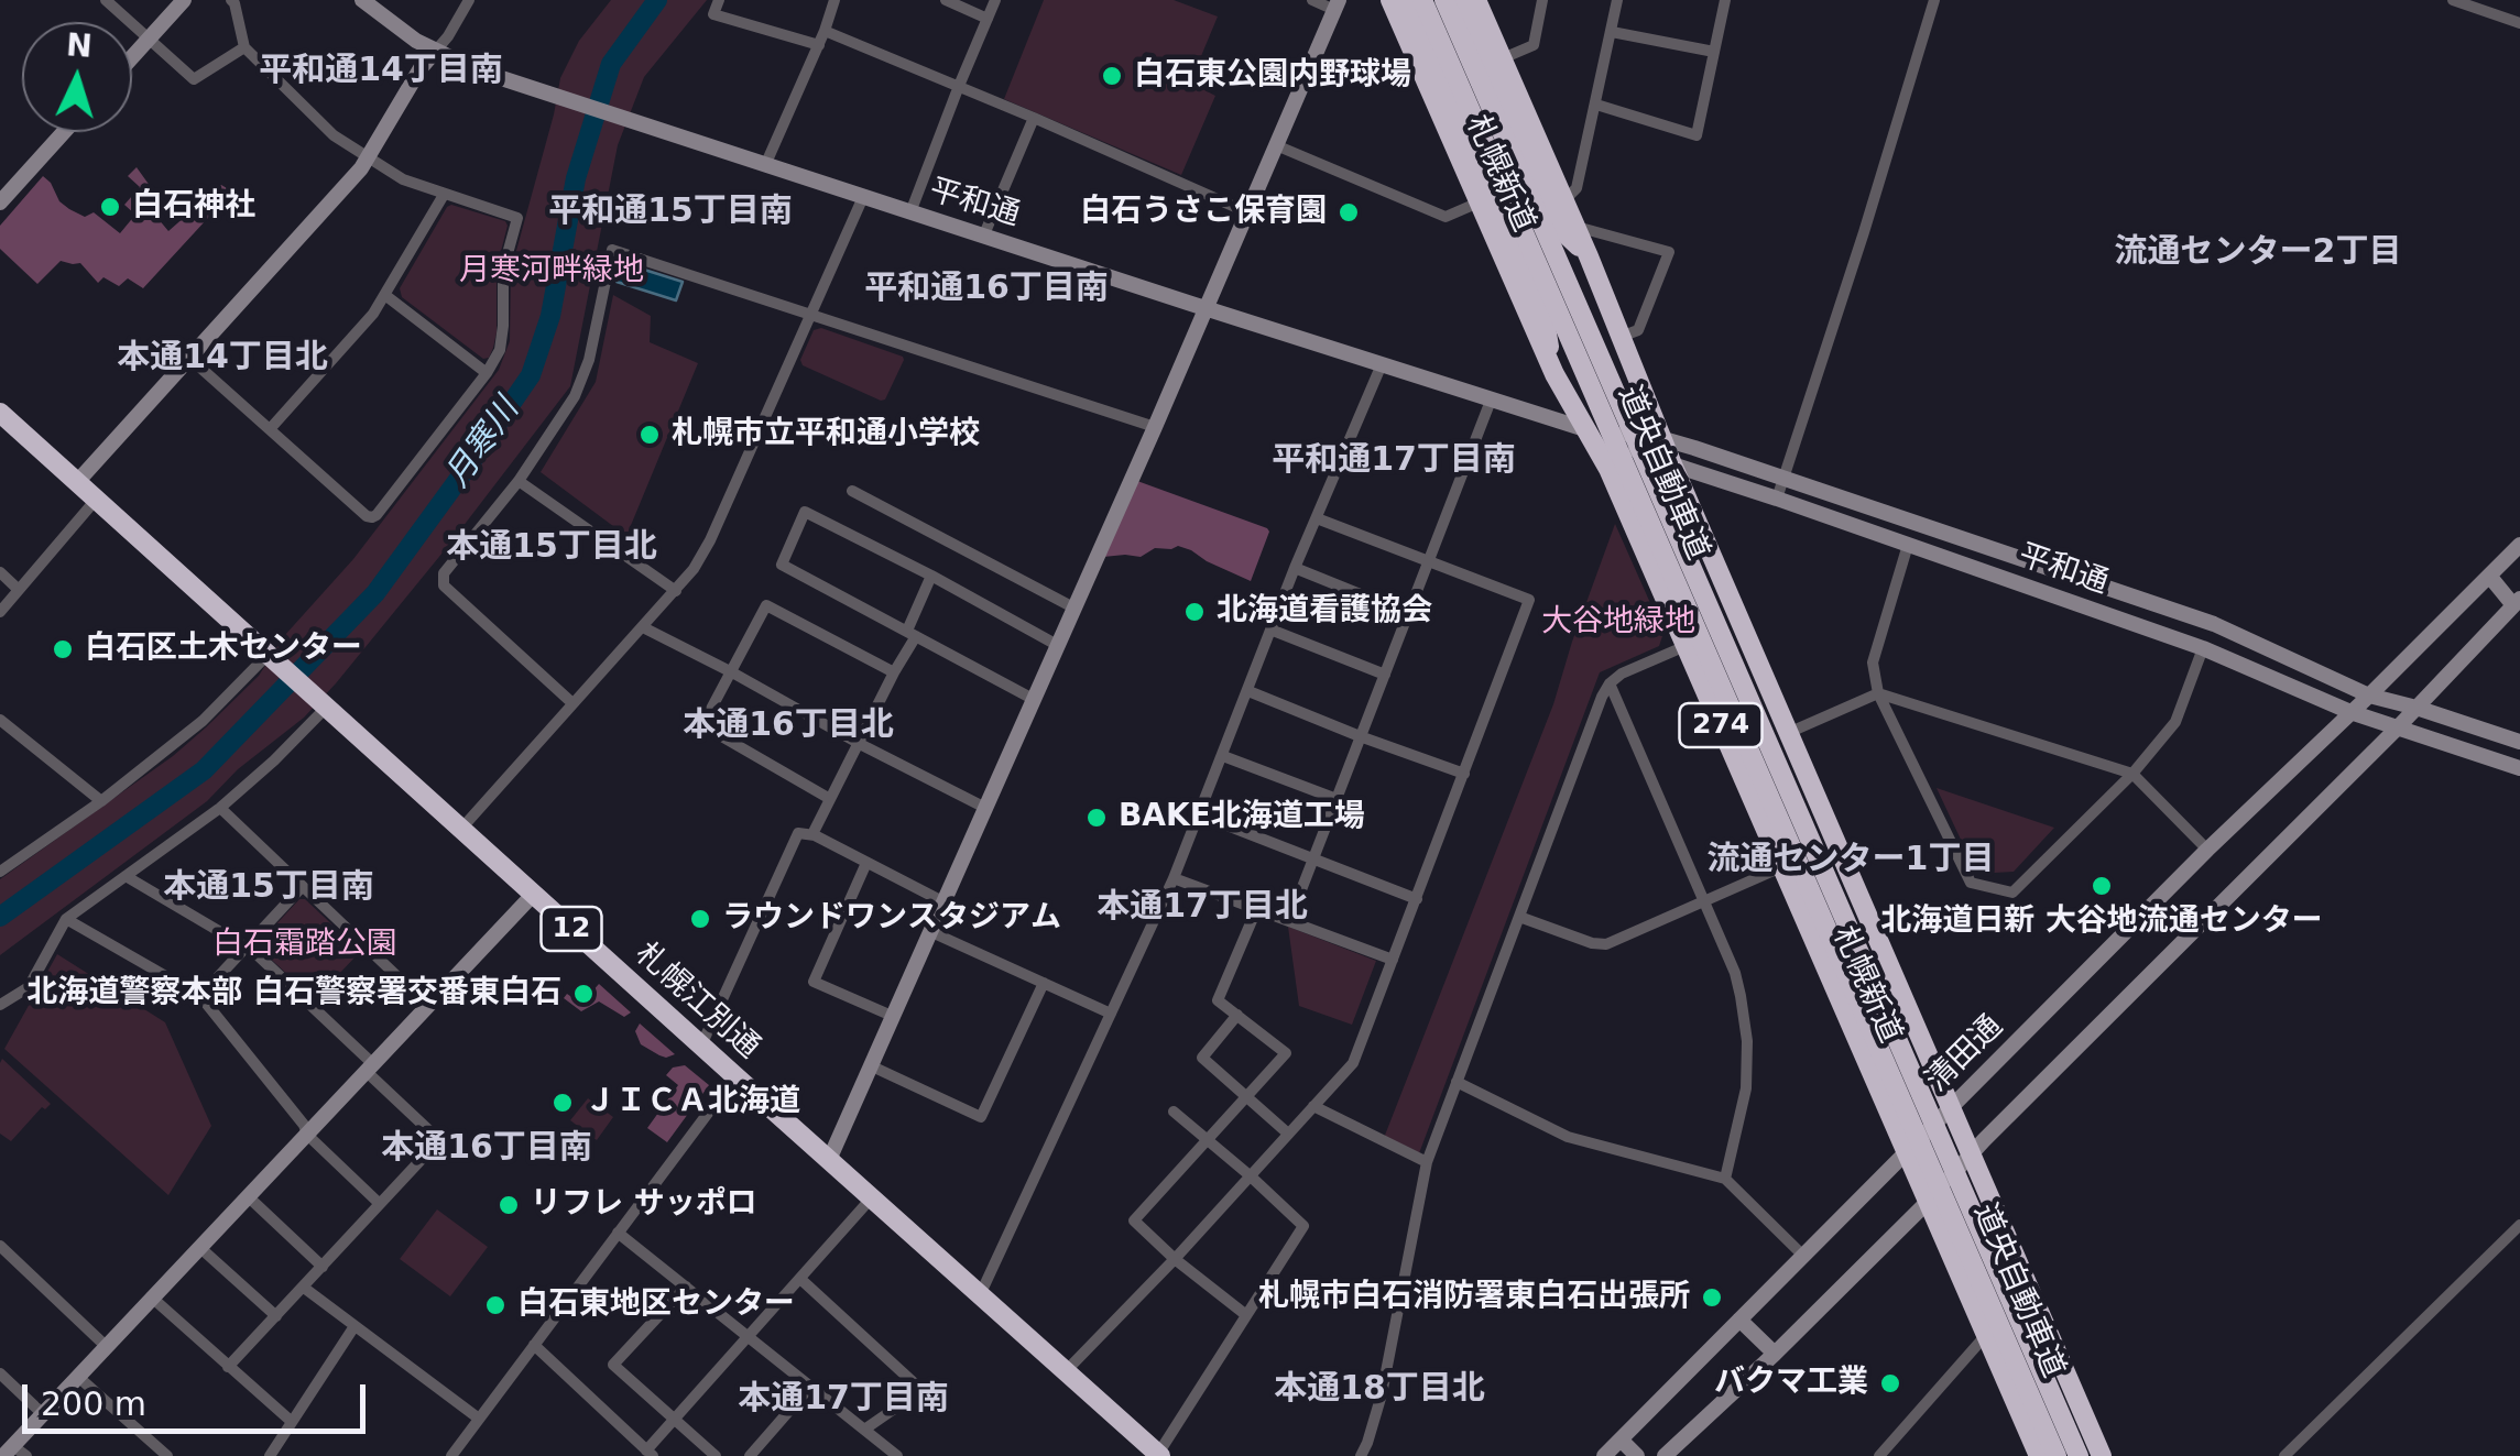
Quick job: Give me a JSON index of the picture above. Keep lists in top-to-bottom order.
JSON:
{
  "streets": {
    "highway": [
      "札幌新道",
      "道央自動車道",
      "274",
      "12",
      "札幌江別通"
    ],
    "street": ["平和通", "清田通"]
  },
  "crossings": [
    ["札幌新道", "平和通"],
    ["札幌新道", "清田通"],
    ["平和通", "清田通"]
  ],
  "districts": [
    "平和通14丁目南",
    "平和通15丁目南",
    "流通センター2丁目",
    "平和通16丁目南",
    "本通14丁目北",
    "平和通17丁目南",
    "本通15丁目北",
    "本通16丁目北",
    "流通センター1丁目",
    "本通15丁目南",
    "本通17丁目北",
    "本通16丁目南",
    "本通18丁目北",
    "本通17丁目南"
  ],
  "water": ["月寒川"],
  "parks": ["月寒河畔緑地", "大谷地緑地", "白石霜踏公園"],
  "places": [
    "白石東公園内野球場",
    "白石神社",
    "白石うさこ保育園",
    "札幌市立平和通小学校",
    "北海道看護協会",
    "白石区土木センター",
    "BAKE北海道工場",
    "北海道日新 大谷地流通センター",
    "ラウンドワンスタジアム",
    "北海道警察本部 白石警察署交番東白石",
    "ＪＩＣＡ北海道",
    "リフレ サッポロ",
    "札幌市白石消防署東白石出張所",
    "白石東地区センター",
    "バクマ工業"
  ],
  "scale_bar": "200 m",
  "north": "top"
}
